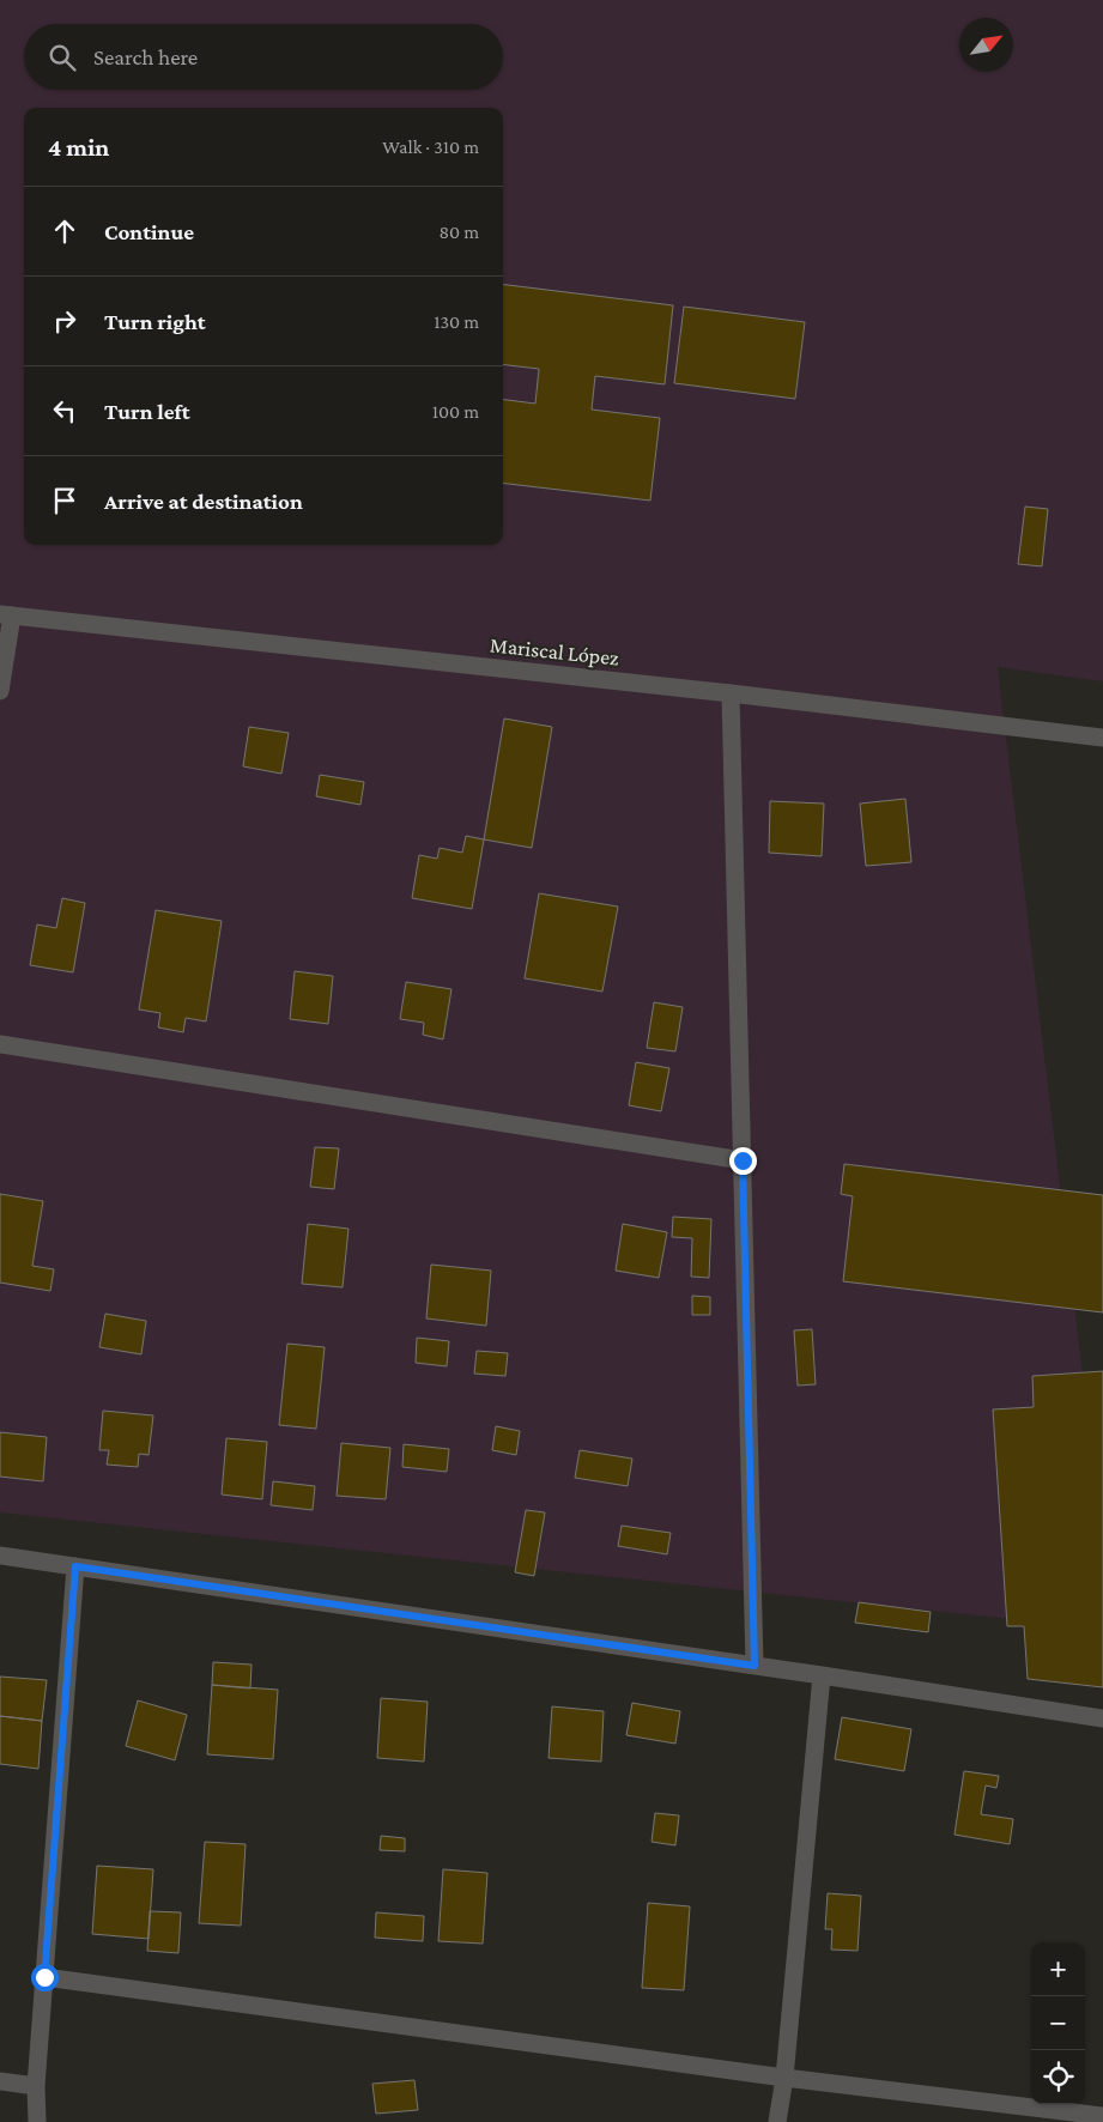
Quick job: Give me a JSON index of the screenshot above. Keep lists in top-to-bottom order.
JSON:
{
  "streets": {
    "street": ["Mariscal López"]
  },
  "north": "top right",
  "page": {
    "search": "Search here",
    "heading": ["4 min", "Walk · 310 m"],
    "list": [
      ["Continue", "80 m"],
      ["Turn right", "130 m"],
      ["Turn left", "100 m"],
      "Arrive at destination"
    ],
    "map_buttons": ["+", "−"]
  }
}
